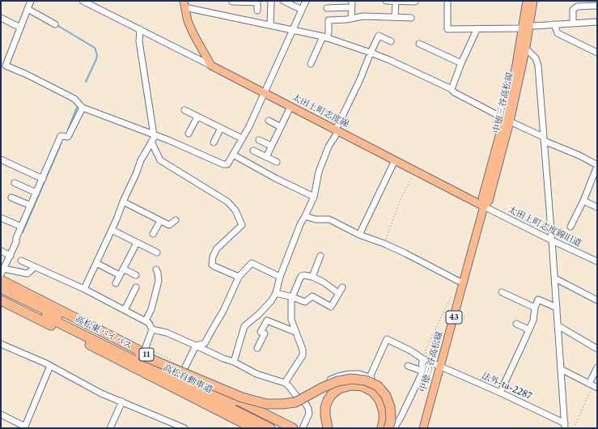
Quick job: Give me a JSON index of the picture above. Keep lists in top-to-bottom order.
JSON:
{
  "streets": {
    "highway": ["高松東バイパス", "11", "高松自動車道"],
    "main road": ["中徳三谷高松線", "太田上町志度線", "43"],
    "street": ["太田上町志度線旧道", "法外-ta-2287"]
  },
  "crossings": [
    ["中徳三谷高松線", "太田上町志度線"],
    ["中徳三谷高松線", "太田上町志度線旧道"],
    ["中徳三谷高松線", "法外-ta-2287"],
    ["太田上町志度線", "太田上町志度線旧道"]
  ]
}
